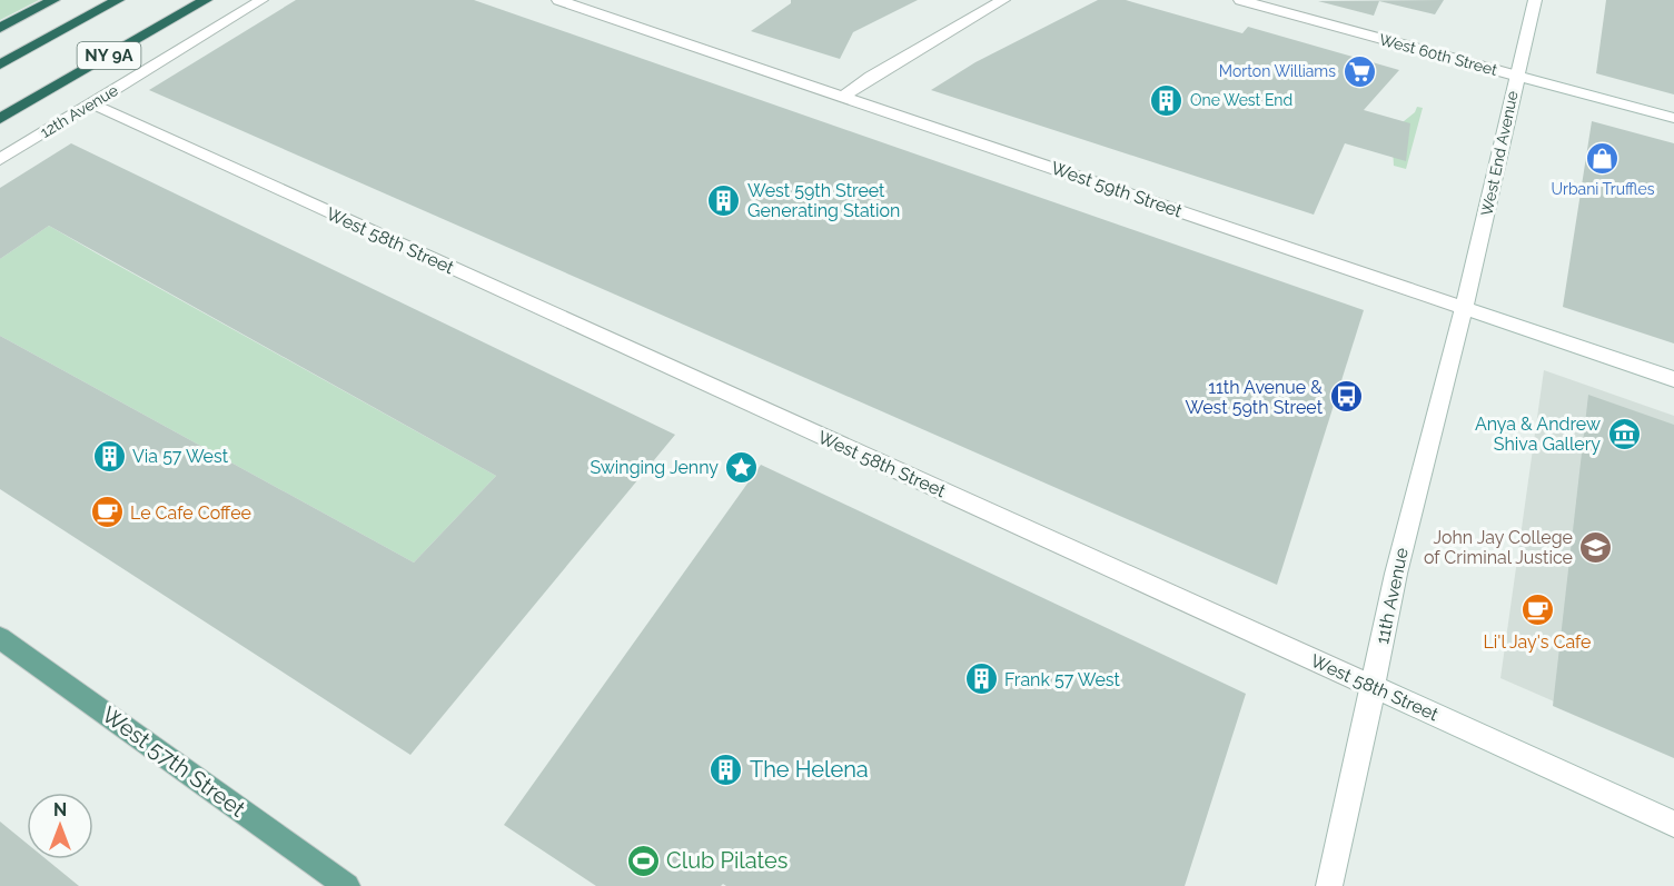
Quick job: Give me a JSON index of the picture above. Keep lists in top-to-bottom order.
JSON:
{
  "streets": {
    "highway": ["NY 9A"],
    "main road": ["West 57th Street"],
    "street": [
      "West 60th Street",
      "12th Avenue",
      "West End Avenue",
      "West 59th Street",
      "West 58th Street",
      "11th Avenue"
    ]
  },
  "crossings": [
    ["West 60th Street", "West End Avenue"],
    ["12th Avenue", "West 58th Street"],
    ["West End Avenue", "West 59th Street"],
    ["West End Avenue", "11th Avenue"],
    ["West 59th Street", "11th Avenue"],
    ["West 58th Street", "11th Avenue"]
  ],
  "places": {
    "supermarket": ["Morton Williams"],
    "building": [
      "One West End",
      "West 59th Street Generating Station",
      "Via 57 West",
      "Frank 57 West",
      "The Helena"
    ],
    "shop": ["Urbani Truffles"],
    "bus stop": ["11th Avenue & West 59th Street"],
    "museum": ["Anya & Andrew Shiva Gallery"],
    "place": ["Swinging Jenny"],
    "cafe": ["Le Cafe Coffee", "Li'l Jay's Cafe"],
    "school or university": ["John Jay College of Criminal Justice"],
    "sports": ["Club Pilates"]
  },
  "north": "top"
}
